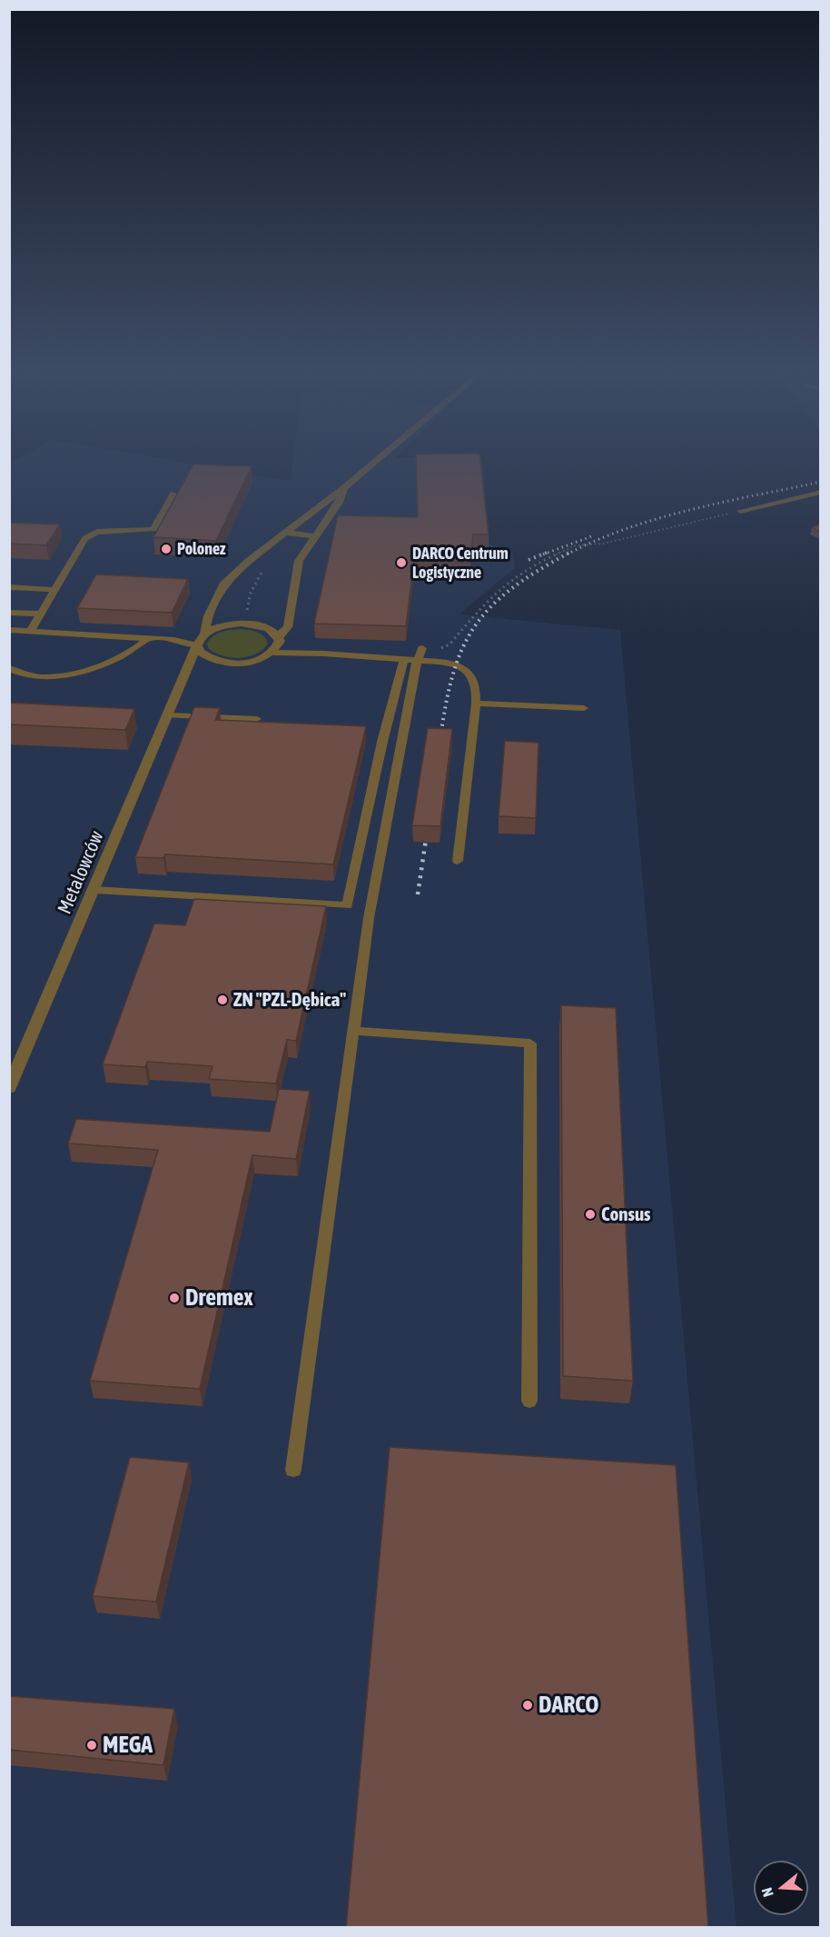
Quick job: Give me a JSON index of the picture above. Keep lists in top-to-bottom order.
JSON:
{
  "streets": {
    "street": ["Metalowców"]
  },
  "places": [
    "Polonez",
    "DARCO Centrum Logistyczne",
    "ZN \"PZL-Dębica\"",
    "Consus",
    "Dremex",
    "DARCO",
    "MEGA"
  ],
  "north": "left"
}
